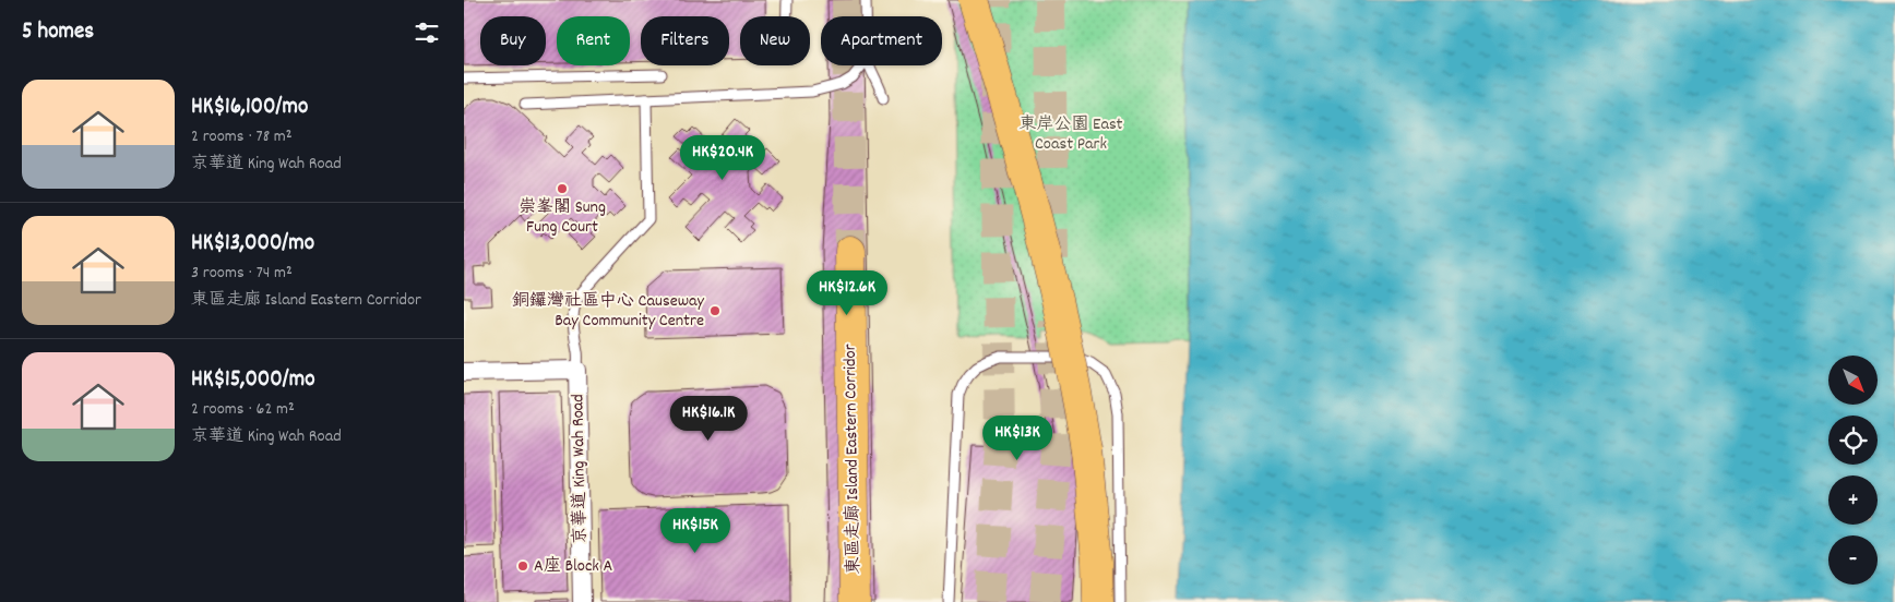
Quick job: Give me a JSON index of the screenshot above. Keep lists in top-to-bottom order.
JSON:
{
  "streets": {
    "highway": ["東區走廊 Island Eastern Corridor"],
    "street": ["京華道 King Wah Road"]
  },
  "parks": ["東岸公園 East Coast Park"],
  "places": ["崇峯閣 Sung Fung Court", "銅鑼灣社區中心 Causeway Bay Community Centre", "A座 Block A"],
  "north": "bottom right",
  "page": {
    "heading": "5 homes",
    "chip": [
      "Buy",
      "Rent",
      "Filters",
      "New",
      "Apartment"
    ],
    "list": [
      {
        "name": "HK$16,100/mo",
        "note": "2 rooms · 78 m² · 京華道 King Wah Road"
      },
      {
        "name": "HK$13,000/mo",
        "note": "3 rooms · 74 m² · 東區走廊 Island Eastern Corridor"
      },
      {
        "name": "HK$15,000/mo",
        "note": "2 rooms · 62 m² · 京華道 King Wah Road"
      }
    ],
    "price": [
      "HK$20.4K",
      "HK$12.6K",
      "HK$16.1K",
      "HK$13K",
      "HK$15K"
    ],
    "map_buttons": ["+", "−"]
  }
}
